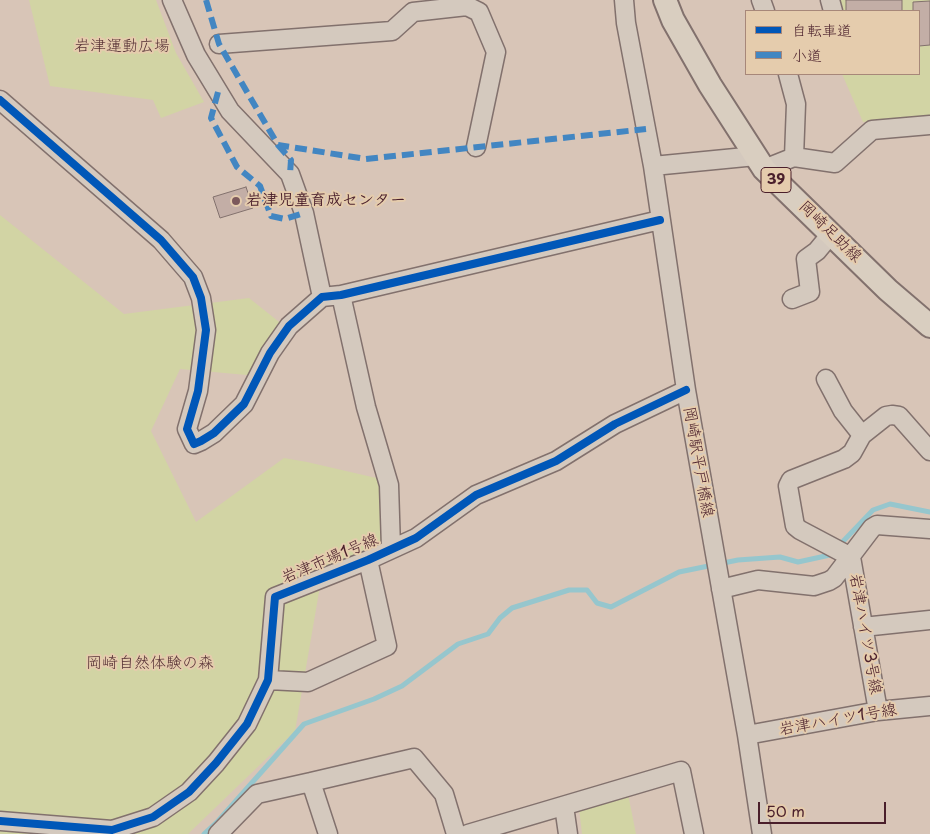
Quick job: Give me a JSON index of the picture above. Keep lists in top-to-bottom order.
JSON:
{
  "streets": {
    "main road": ["39", "岡崎足助線"],
    "street": [
      "岡崎駅平戸橋線",
      "岩津市場1号線",
      "岩津ハイツ3号線",
      "岩津ハイツ1号線"
    ]
  },
  "crossings": [
    ["岡崎駅平戸橋線", "岩津市場1号線"],
    ["岡崎駅平戸橋線", "岩津ハイツ1号線"],
    ["岩津ハイツ3号線", "岩津ハイツ1号線"]
  ],
  "parks": ["岩津運動広場", "岡崎自然体験の森"],
  "places": ["岩津児童育成センター"],
  "legend": ["自転車道", "小道"],
  "scale_bar": "50 m"
}
